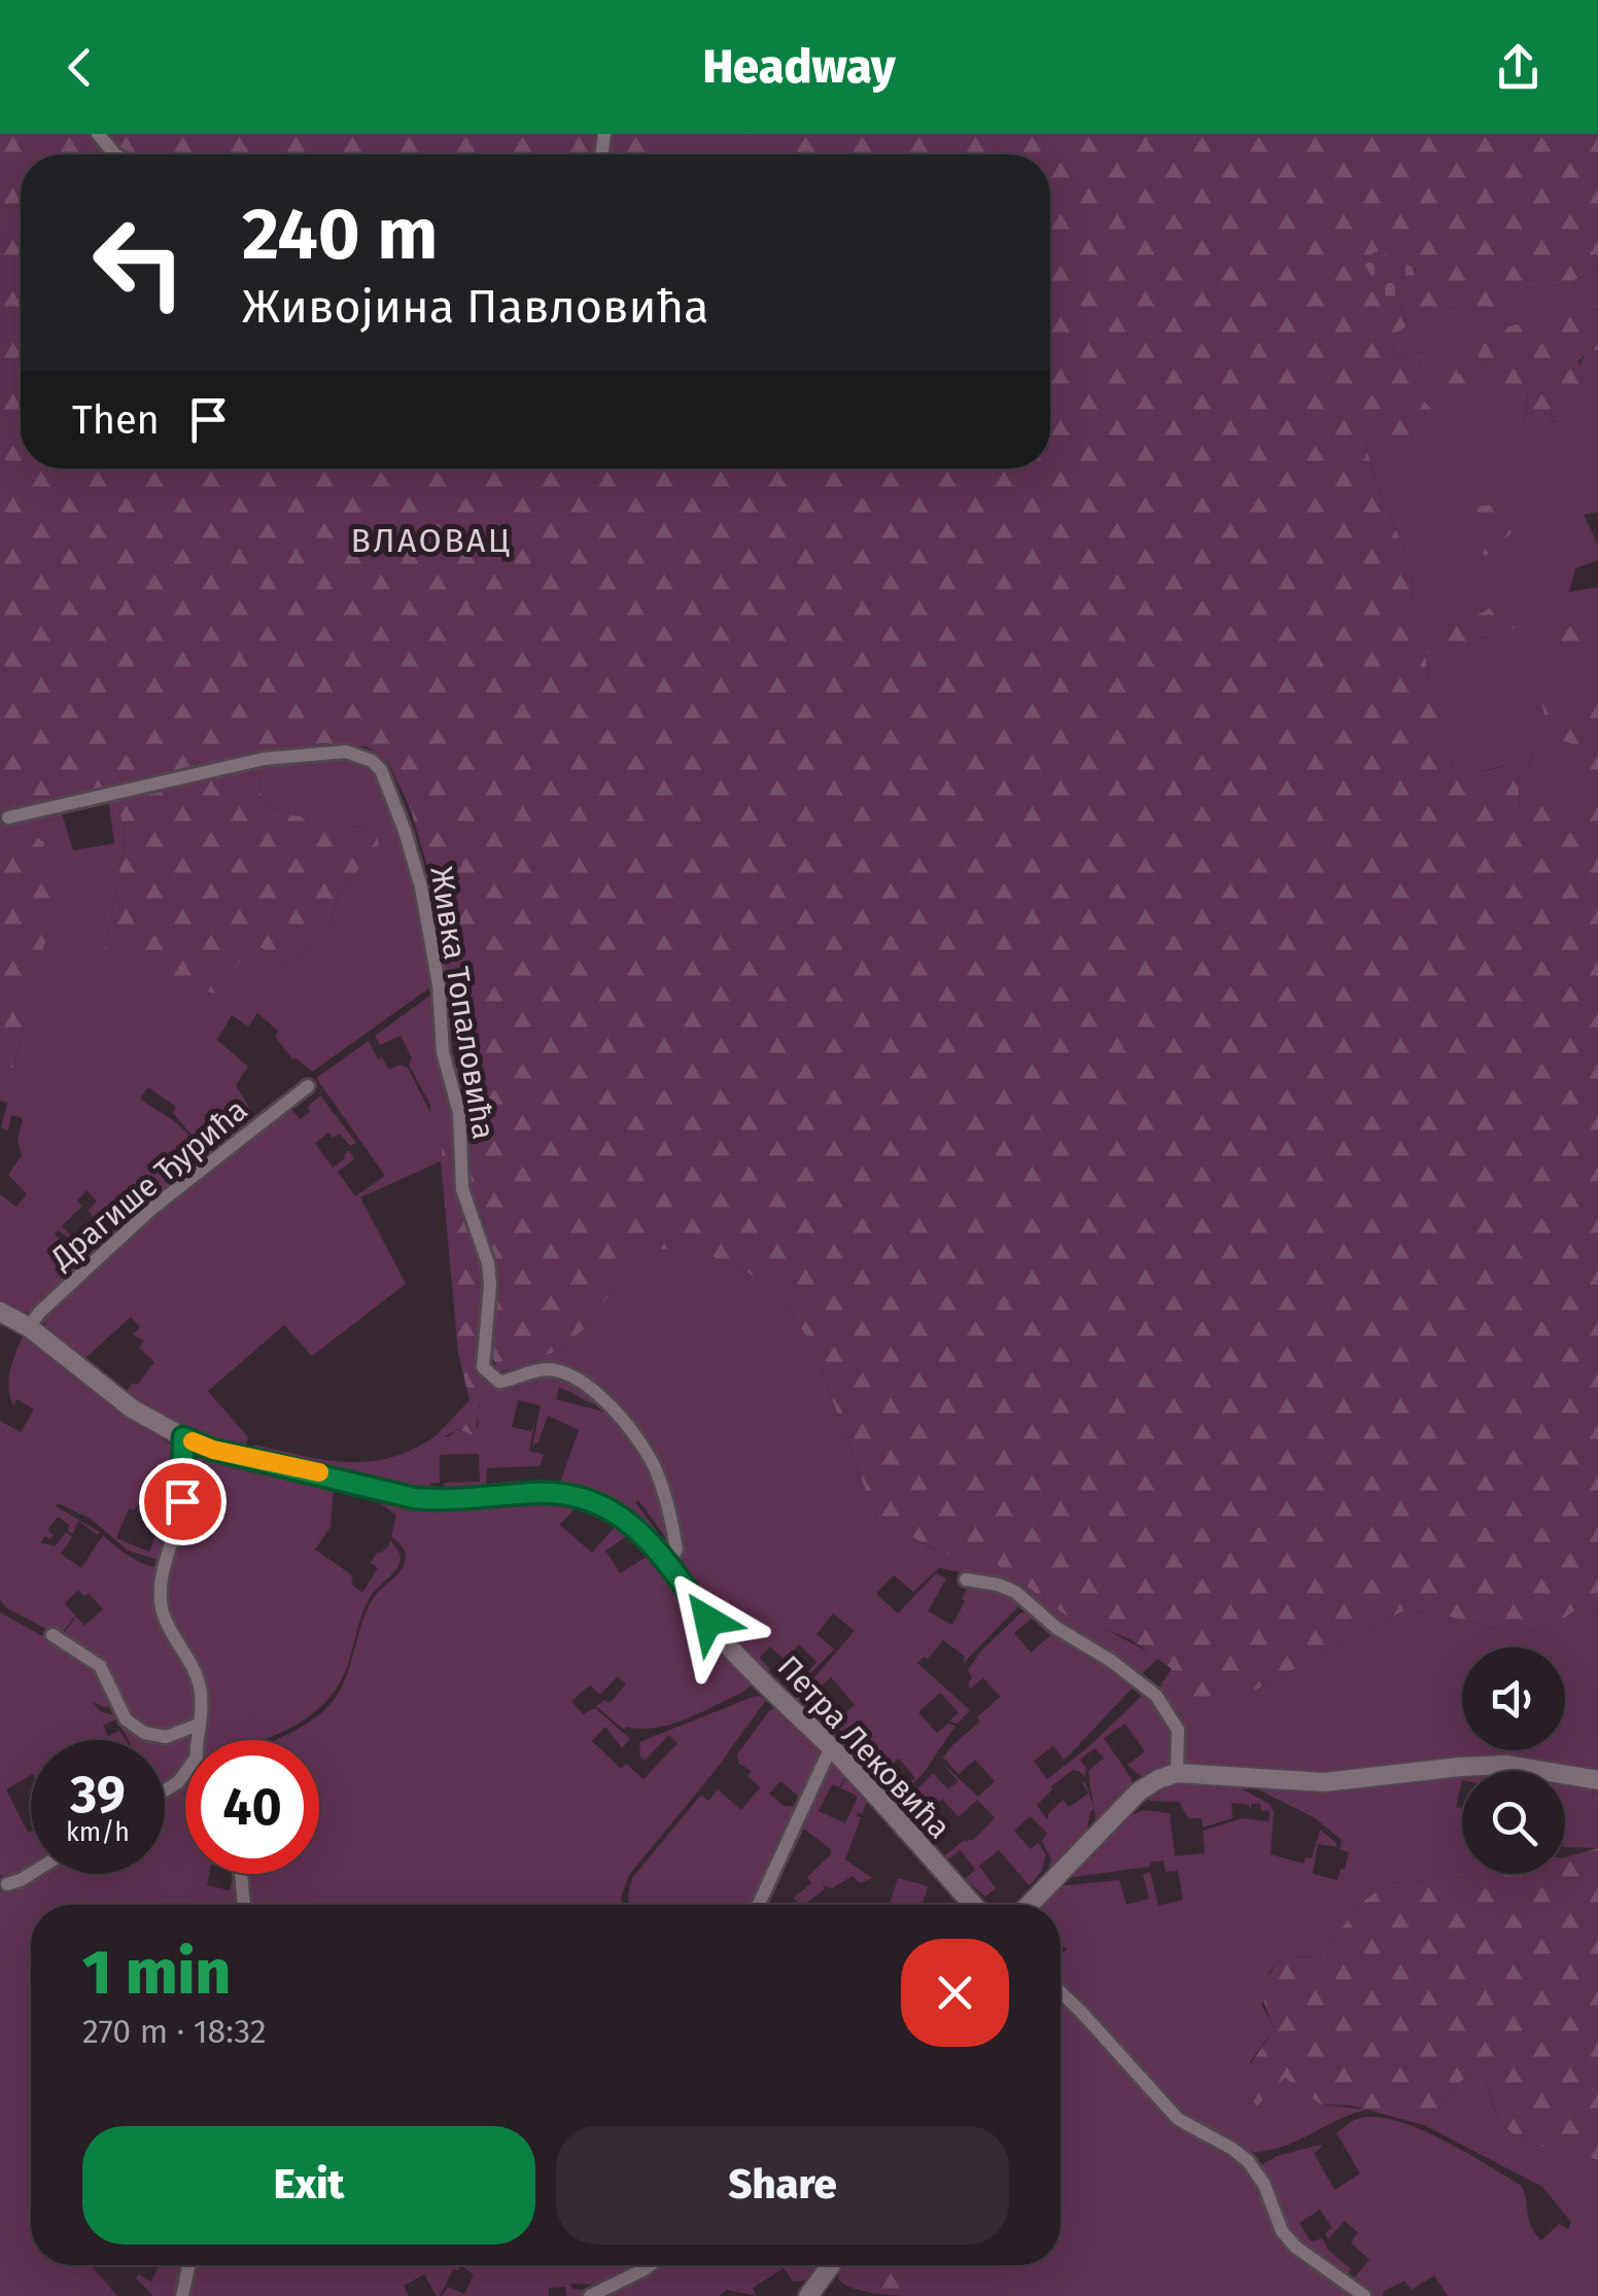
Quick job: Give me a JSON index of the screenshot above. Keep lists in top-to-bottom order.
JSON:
{
  "streets": {
    "street": ["Живка Топаловића", "Драгише Ђурића", "Петра Лековића"]
  },
  "crossings": [
    ["Живка Топаловића", "Петра Лековића"],
    ["Драгише Ђурића", "Петра Лековића"]
  ],
  "districts": ["ВЛАОВАЦ"],
  "page": {
    "header": "Headway",
    "turn": ["240 m", "Живојина Павловића"],
    "then": "Then",
    "speed": "39 km/h",
    "limit": "40",
    "heading": ["1 min", "270 m · 18:32"],
    "buttons": ["Exit", "Share"]
  }
}
